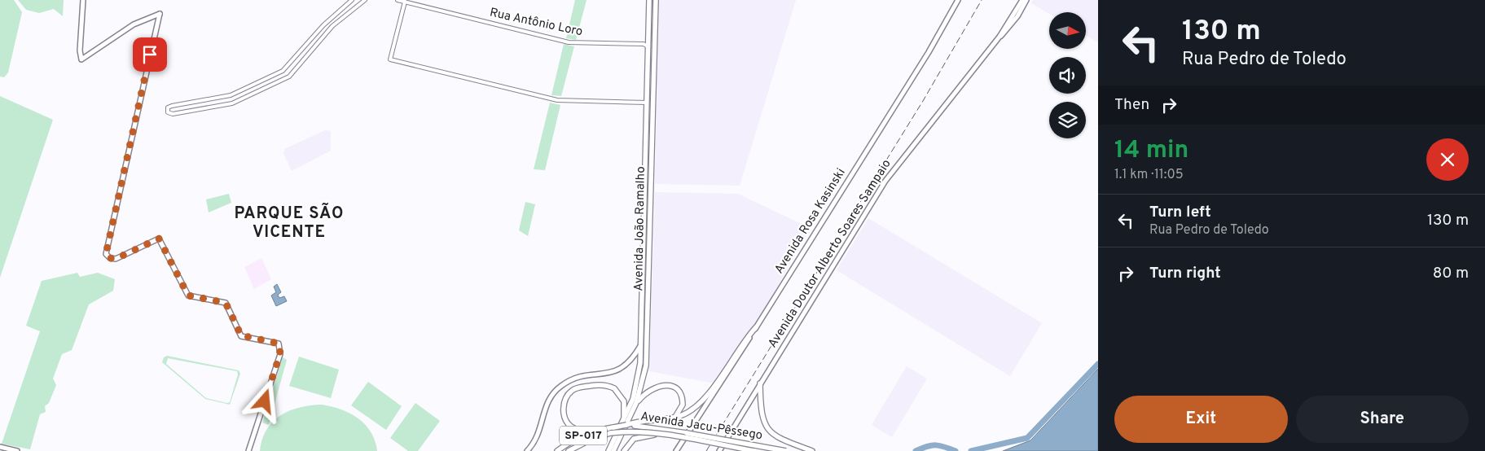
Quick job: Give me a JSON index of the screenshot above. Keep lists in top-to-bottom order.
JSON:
{
  "streets": {
    "highway": ["Avenida João Ramalho", "Avenida Jacu-Pêssego", "SP-017"],
    "main road": ["Avenida Rosa Kasinski", "Avenida Doutor Alberto Soares Sampaio"],
    "street": ["Rua Antônio Loro"]
  },
  "crossings": [
    ["Rua Antônio Loro", "Avenida João Ramalho"],
    ["Avenida João Ramalho", "Avenida Jacu-Pêssego"],
    ["Avenida João Ramalho", "SP-017"],
    ["Avenida Jacu-Pêssego", "SP-017"]
  ],
  "districts": ["PARQUE SÃO VICENTE"],
  "north": "right",
  "page": {
    "turn": ["130 m", "Rua Pedro de Toledo"],
    "then": "Then",
    "heading": ["14 min", "1.1 km · 11:05"],
    "list": [
      {
        "name": "Turn left",
        "note": "Rua Pedro de Toledo",
        "value": "130 m"
      },
      {
        "name": "Turn right",
        "value": "80 m"
      }
    ],
    "buttons": ["Exit", "Share"]
  }
}
